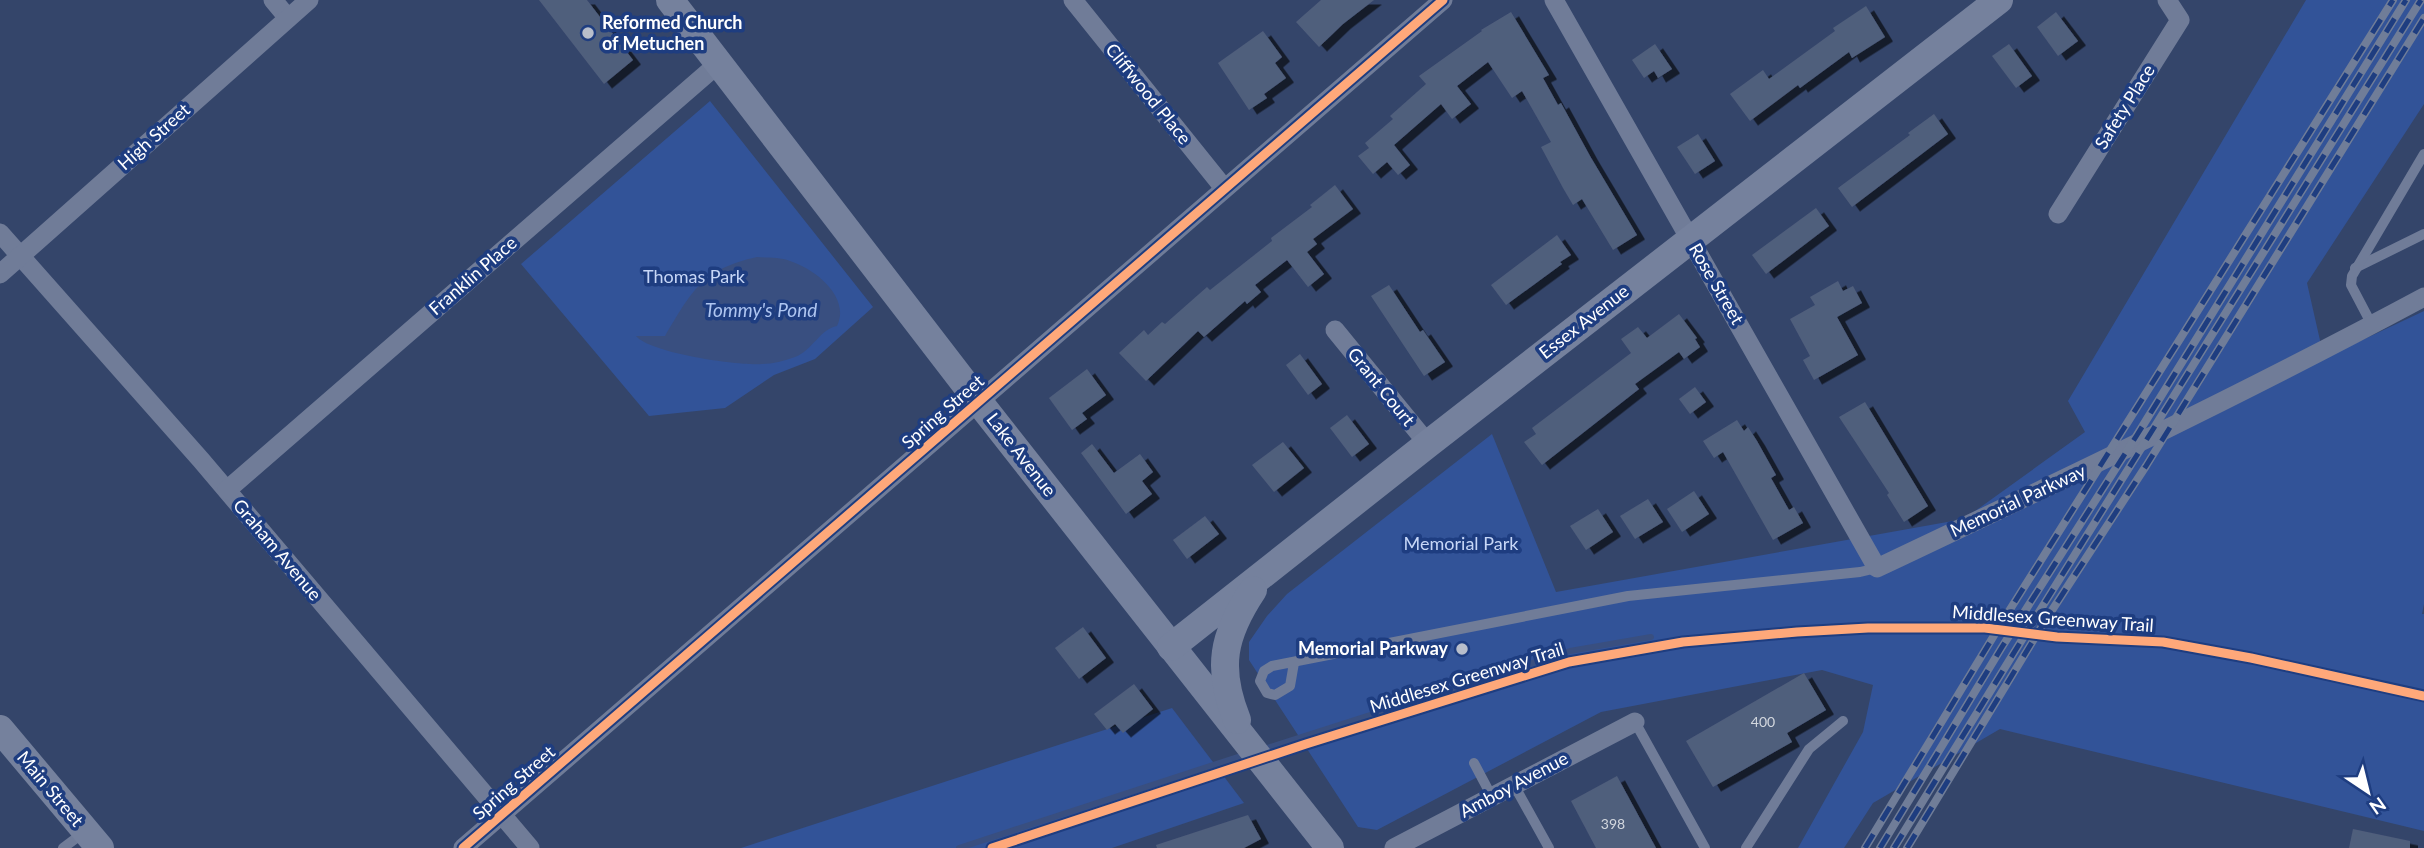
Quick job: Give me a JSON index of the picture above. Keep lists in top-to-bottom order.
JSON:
{
  "streets": {
    "street": [
      "Cliffwood Place",
      "Safety Place",
      "High Street",
      "Franklin Place",
      "Rose Street",
      "Essex Avenue",
      "Grant Court",
      "Spring Street",
      "Lake Avenue",
      "Memorial Parkway",
      "Graham Avenue",
      "Amboy Avenue",
      "Main Street"
    ],
    "cycle path": ["Middlesex Greenway Trail"]
  },
  "crossings": [
    ["Cliffwood Place", "Spring Street"],
    ["High Street", "Graham Avenue"],
    ["Franklin Place", "Lake Avenue"],
    ["Franklin Place", "Graham Avenue"],
    ["Rose Street", "Essex Avenue"],
    ["Rose Street", "Memorial Parkway"],
    ["Essex Avenue", "Grant Court"],
    ["Essex Avenue", "Lake Avenue"],
    ["Spring Street", "Lake Avenue"],
    ["Spring Street", "Graham Avenue"]
  ],
  "water": ["Tommy's Pond"],
  "parks": ["Thomas Park", "Memorial Park"],
  "places": ["Reformed Church of Metuchen", "Memorial Parkway"],
  "house_numbers": ["400", "398"],
  "north": "bottom right"
}
